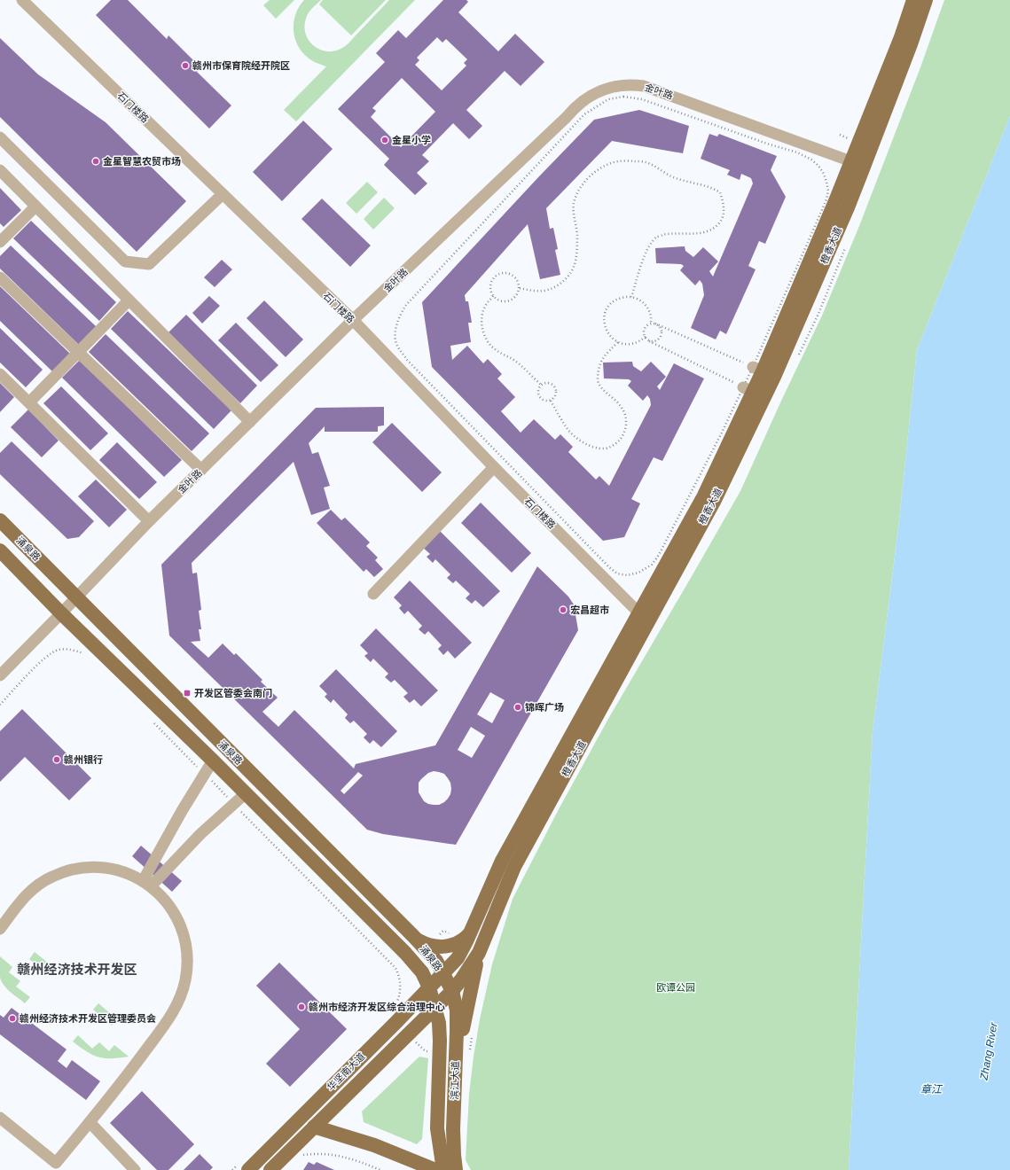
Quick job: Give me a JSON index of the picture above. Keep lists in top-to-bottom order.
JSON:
{
  "streets": {
    "main road": [
      "橙香大道",
      "涌泉路",
      "华坚南大道",
      "滨江大道"
    ],
    "street": ["金叶路", "石门楼路"]
  },
  "crossings": [
    ["金叶路", "石门楼路"],
    ["金叶路", "橙香大道"],
    ["金叶路", "涌泉路"],
    ["石门楼路", "橙香大道"],
    ["橙香大道", "涌泉路"],
    ["橙香大道", "华坚南大道"],
    ["橙香大道", "滨江大道"],
    ["涌泉路", "华坚南大道"],
    ["涌泉路", "滨江大道"],
    ["华坚南大道", "滨江大道"]
  ],
  "districts": ["赣州经济技术开发区"],
  "water": ["Zhang River", "章江"],
  "parks": ["欧谭公园"],
  "places": {
    "other": [
      "赣州市保育院经开院区",
      "金星小学",
      "金星智慧农贸市场",
      "宏昌超市",
      "锦晖广场",
      "赣州银行",
      "赣州市经济开发区综合治理中心",
      "赣州经济技术开发区管理委员会"
    ],
    "transit": ["开发区管委会南门"]
  }
}
